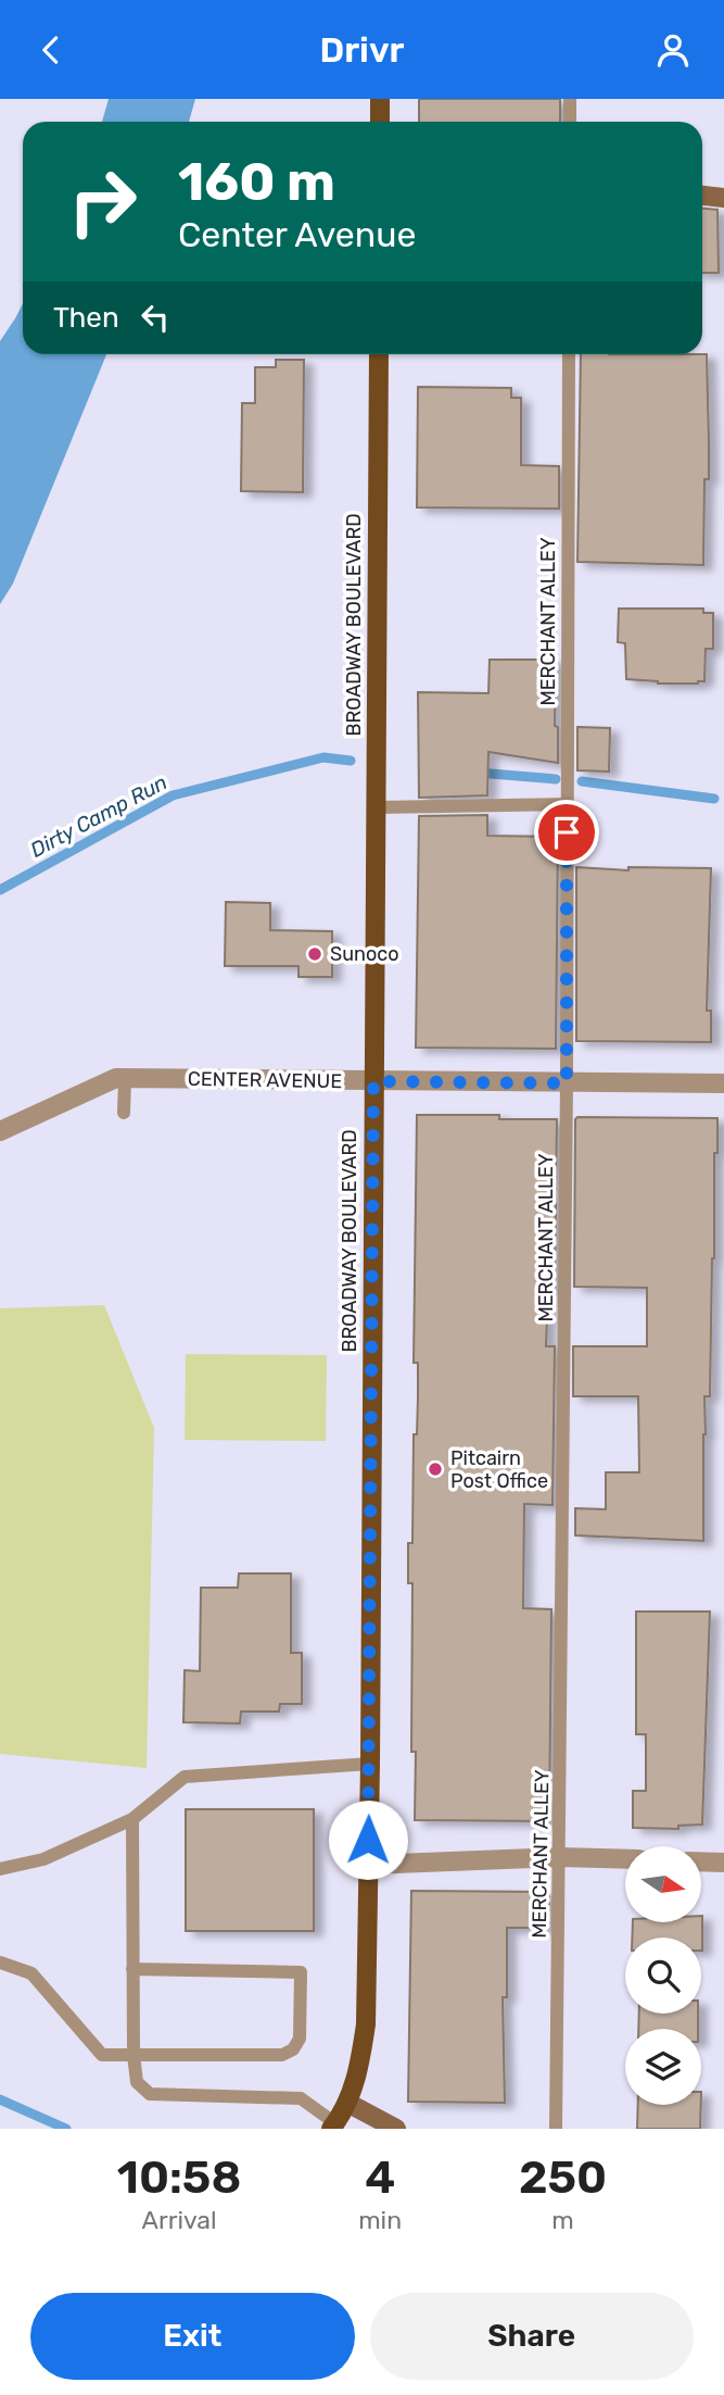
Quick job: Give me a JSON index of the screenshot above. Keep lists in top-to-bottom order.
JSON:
{
  "streets": {
    "main road": ["BROADWAY BOULEVARD"],
    "street": ["CENTER AVENUE"],
    "lane": ["MERCHANT ALLEY"]
  },
  "crossings": [
    ["MERCHANT ALLEY", "CENTER AVENUE"],
    ["BROADWAY BOULEVARD", "CENTER AVENUE"]
  ],
  "water": ["Dirty Camp Run"],
  "places": ["Sunoco", "Pitcairn Post Office"],
  "north": "right",
  "page": {
    "header": "Drivr",
    "turn": ["160 m", "Center Avenue"],
    "then": "Then",
    "eta": [
      "10:58",
      "Arrival",
      "4",
      "min",
      "250",
      "m"
    ],
    "buttons": ["Exit", "Share"]
  }
}
